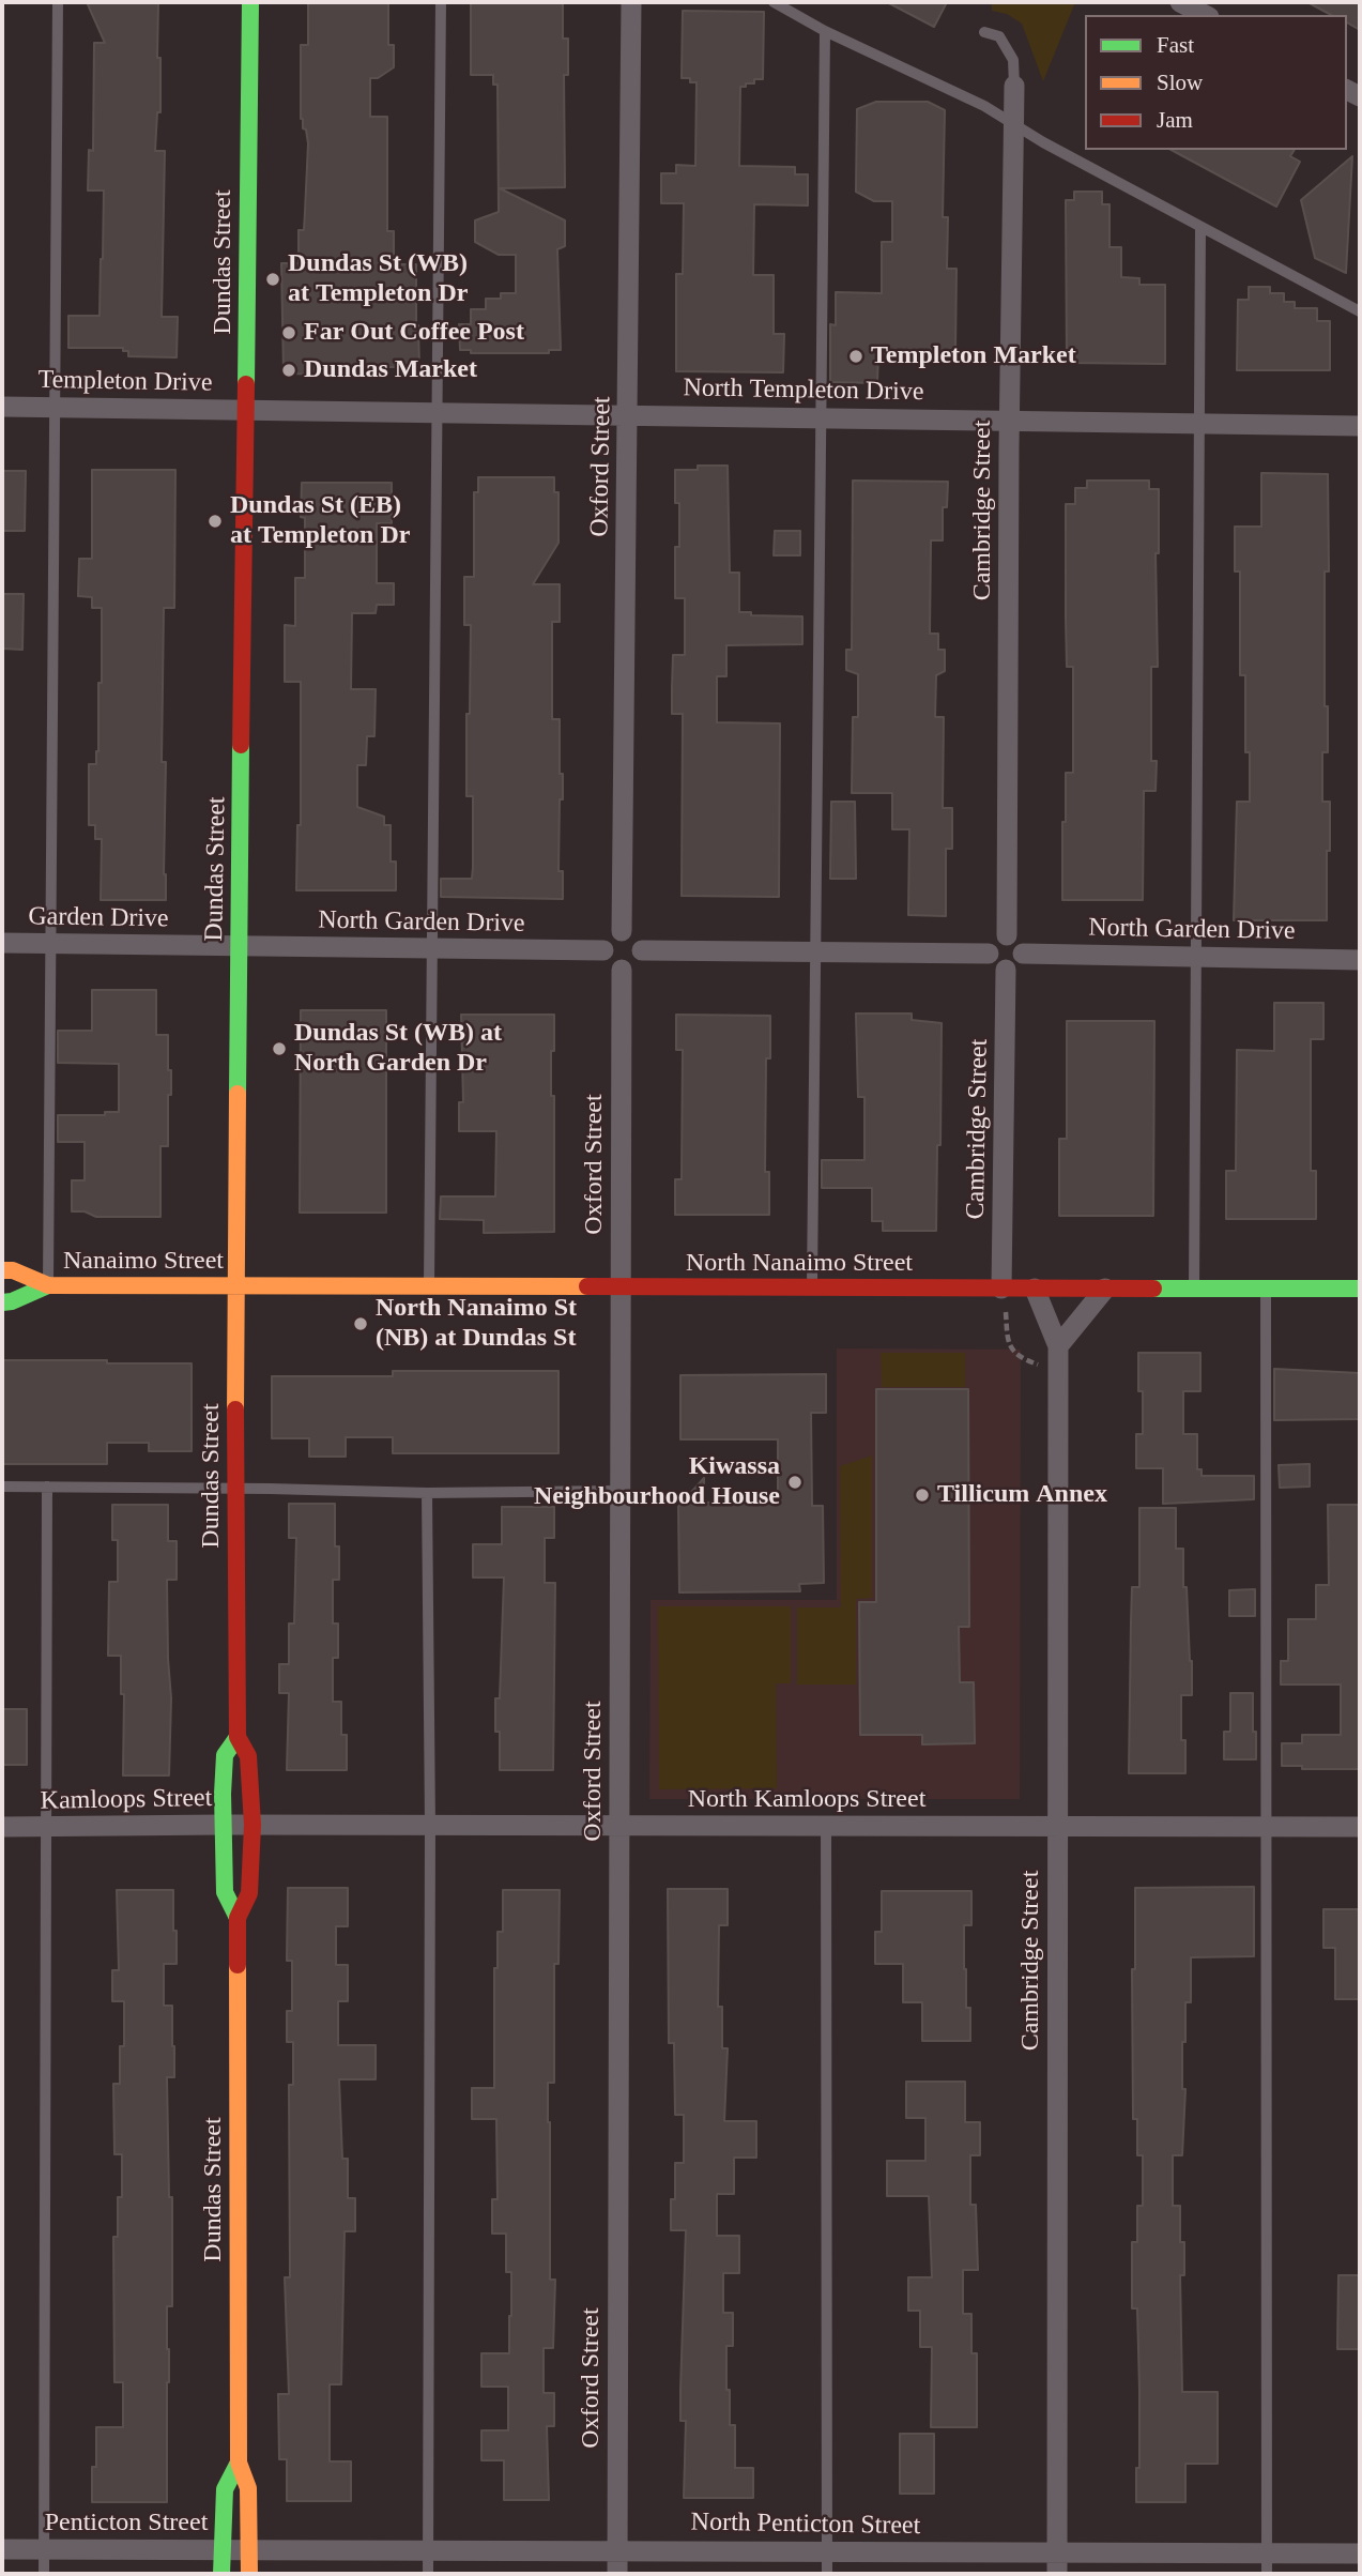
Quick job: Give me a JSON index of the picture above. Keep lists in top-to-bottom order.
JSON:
{
  "streets": {
    "main road": ["Dundas Street", "Nanaimo Street", "North Nanaimo Street"],
    "street": [
      "Templeton Drive",
      "North Templeton Drive",
      "Oxford Street",
      "Cambridge Street",
      "Garden Drive",
      "North Garden Drive",
      "Kamloops Street",
      "North Kamloops Street",
      "Penticton Street",
      "North Penticton Street"
    ]
  },
  "crossings": [
    ["Dundas Street", "Templeton Drive"],
    ["Dundas Street", "North Templeton Drive"],
    ["Dundas Street", "Garden Drive"],
    ["Dundas Street", "North Garden Drive"],
    ["Dundas Street", "Nanaimo Street"],
    ["Dundas Street", "North Nanaimo Street"],
    ["Dundas Street", "Kamloops Street"],
    ["Dundas Street", "North Kamloops Street"],
    ["Dundas Street", "Penticton Street"],
    ["Dundas Street", "North Penticton Street"],
    ["Templeton Drive", "North Templeton Drive"],
    ["North Templeton Drive", "Oxford Street"],
    ["North Templeton Drive", "Cambridge Street"],
    ["Oxford Street", "North Garden Drive"],
    ["Oxford Street", "North Nanaimo Street"],
    ["Oxford Street", "North Kamloops Street"],
    ["Oxford Street", "North Penticton Street"],
    ["Cambridge Street", "North Garden Drive"],
    ["Cambridge Street", "North Nanaimo Street"],
    ["Cambridge Street", "North Kamloops Street"],
    ["Cambridge Street", "North Penticton Street"],
    ["Garden Drive", "North Garden Drive"],
    ["Nanaimo Street", "North Nanaimo Street"],
    ["Kamloops Street", "North Kamloops Street"],
    ["Penticton Street", "North Penticton Street"]
  ],
  "places": [
    "Dundas St (WB) at Templeton Dr",
    "Far Out Coffee Post",
    "Templeton Market",
    "Dundas Market",
    "Dundas St (EB) at Templeton Dr",
    "Dundas St (WB) at North Garden Dr",
    "North Nanaimo St (NB) at Dundas St",
    "Kiwassa Neighbourhood House",
    "Tillicum Annex"
  ],
  "legend": ["Fast", "Slow", "Jam"]
}
